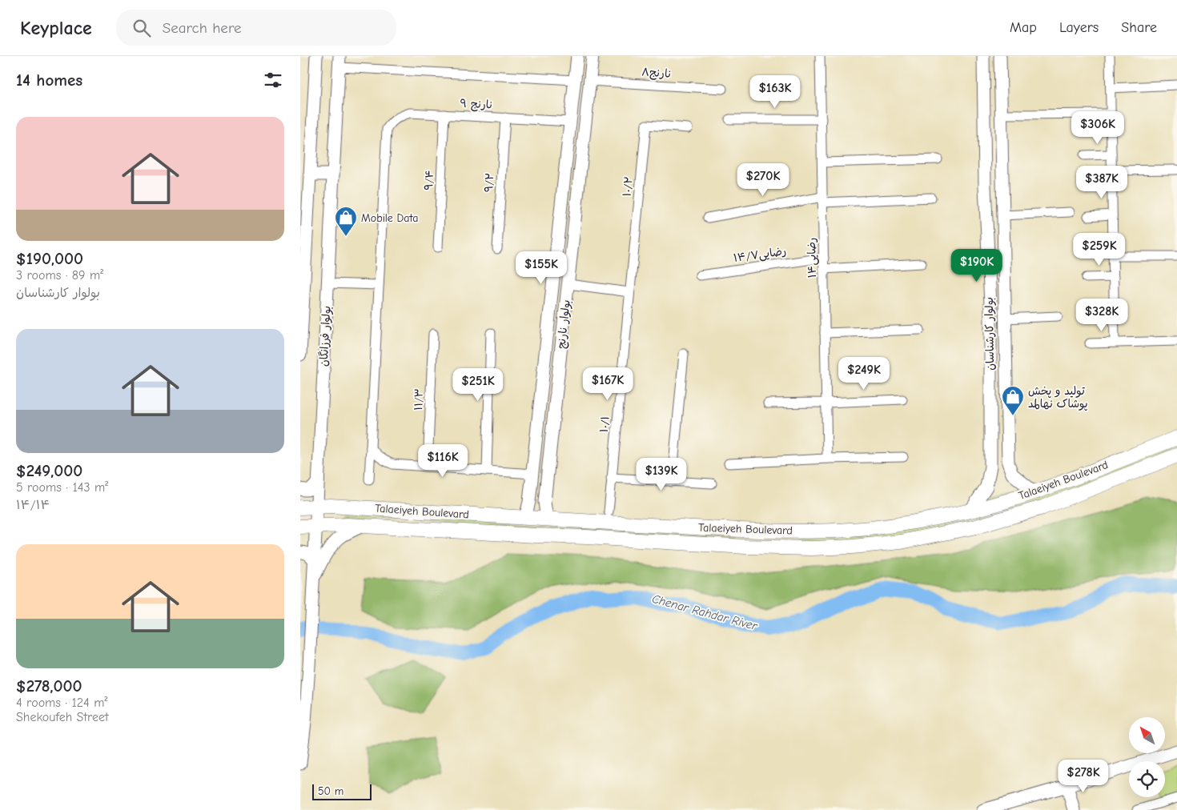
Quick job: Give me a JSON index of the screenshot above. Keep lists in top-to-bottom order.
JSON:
{
  "streets": {
    "main road": [
      "بولوار نارنج",
      "بولوار کارشناسان",
      "بولوار فرزانگان",
      "Talaeiyeh Boulevard"
    ],
    "street": [
      "نارنج۸",
      "نارنج ۹",
      "۹/۴",
      "۹/۲",
      "۱۰/۲",
      "رضایی۱۴/۷",
      "رضایی۱۴",
      "۱۱/۳",
      "۱۰/۱"
    ]
  },
  "crossings": [
    ["نارنج۸", "بولوار نارنج"],
    ["نارنج ۹", "۹/۴"],
    ["نارنج ۹", "۹/۲"],
    ["نارنج ۹", "بولوار نارنج"],
    ["۱۰/۲", "۱۰/۱"],
    ["رضایی۱۴/۷", "رضایی۱۴"],
    ["بولوار نارنج", "Talaeiyeh Boulevard"],
    ["بولوار کارشناسان", "Talaeiyeh Boulevard"],
    ["بولوار فرزانگان", "Talaeiyeh Boulevard"]
  ],
  "water": ["Chenar Rahdar River"],
  "places": {
    "shop": ["Mobile Data", "تولید و پخش پوشاک نهالمد"]
  },
  "scale_bar": "50 m",
  "north": "top left",
  "page": {
    "header": "Keyplace",
    "search": "Search here",
    "nav": ["Map", "Layers", "Share"],
    "heading": "14 homes",
    "price": [
      "$163K",
      "$306K",
      "$270K",
      "$387K",
      "$259K",
      "$190K",
      "$155K",
      "$328K",
      "$249K",
      "$167K",
      "$251K",
      "$116K",
      "$139K",
      "$278K"
    ],
    "list": [
      {
        "name": "$190,000",
        "note": "3 rooms · 89 m² · بولوار کارشناسان"
      },
      {
        "name": "$249,000",
        "note": "5 rooms · 143 m² · ۱۴/۱۴"
      },
      {
        "name": "$278,000",
        "note": "4 rooms · 124 m² · Shekoufeh Street"
      }
    ],
    "scale": "50 m"
  }
}
